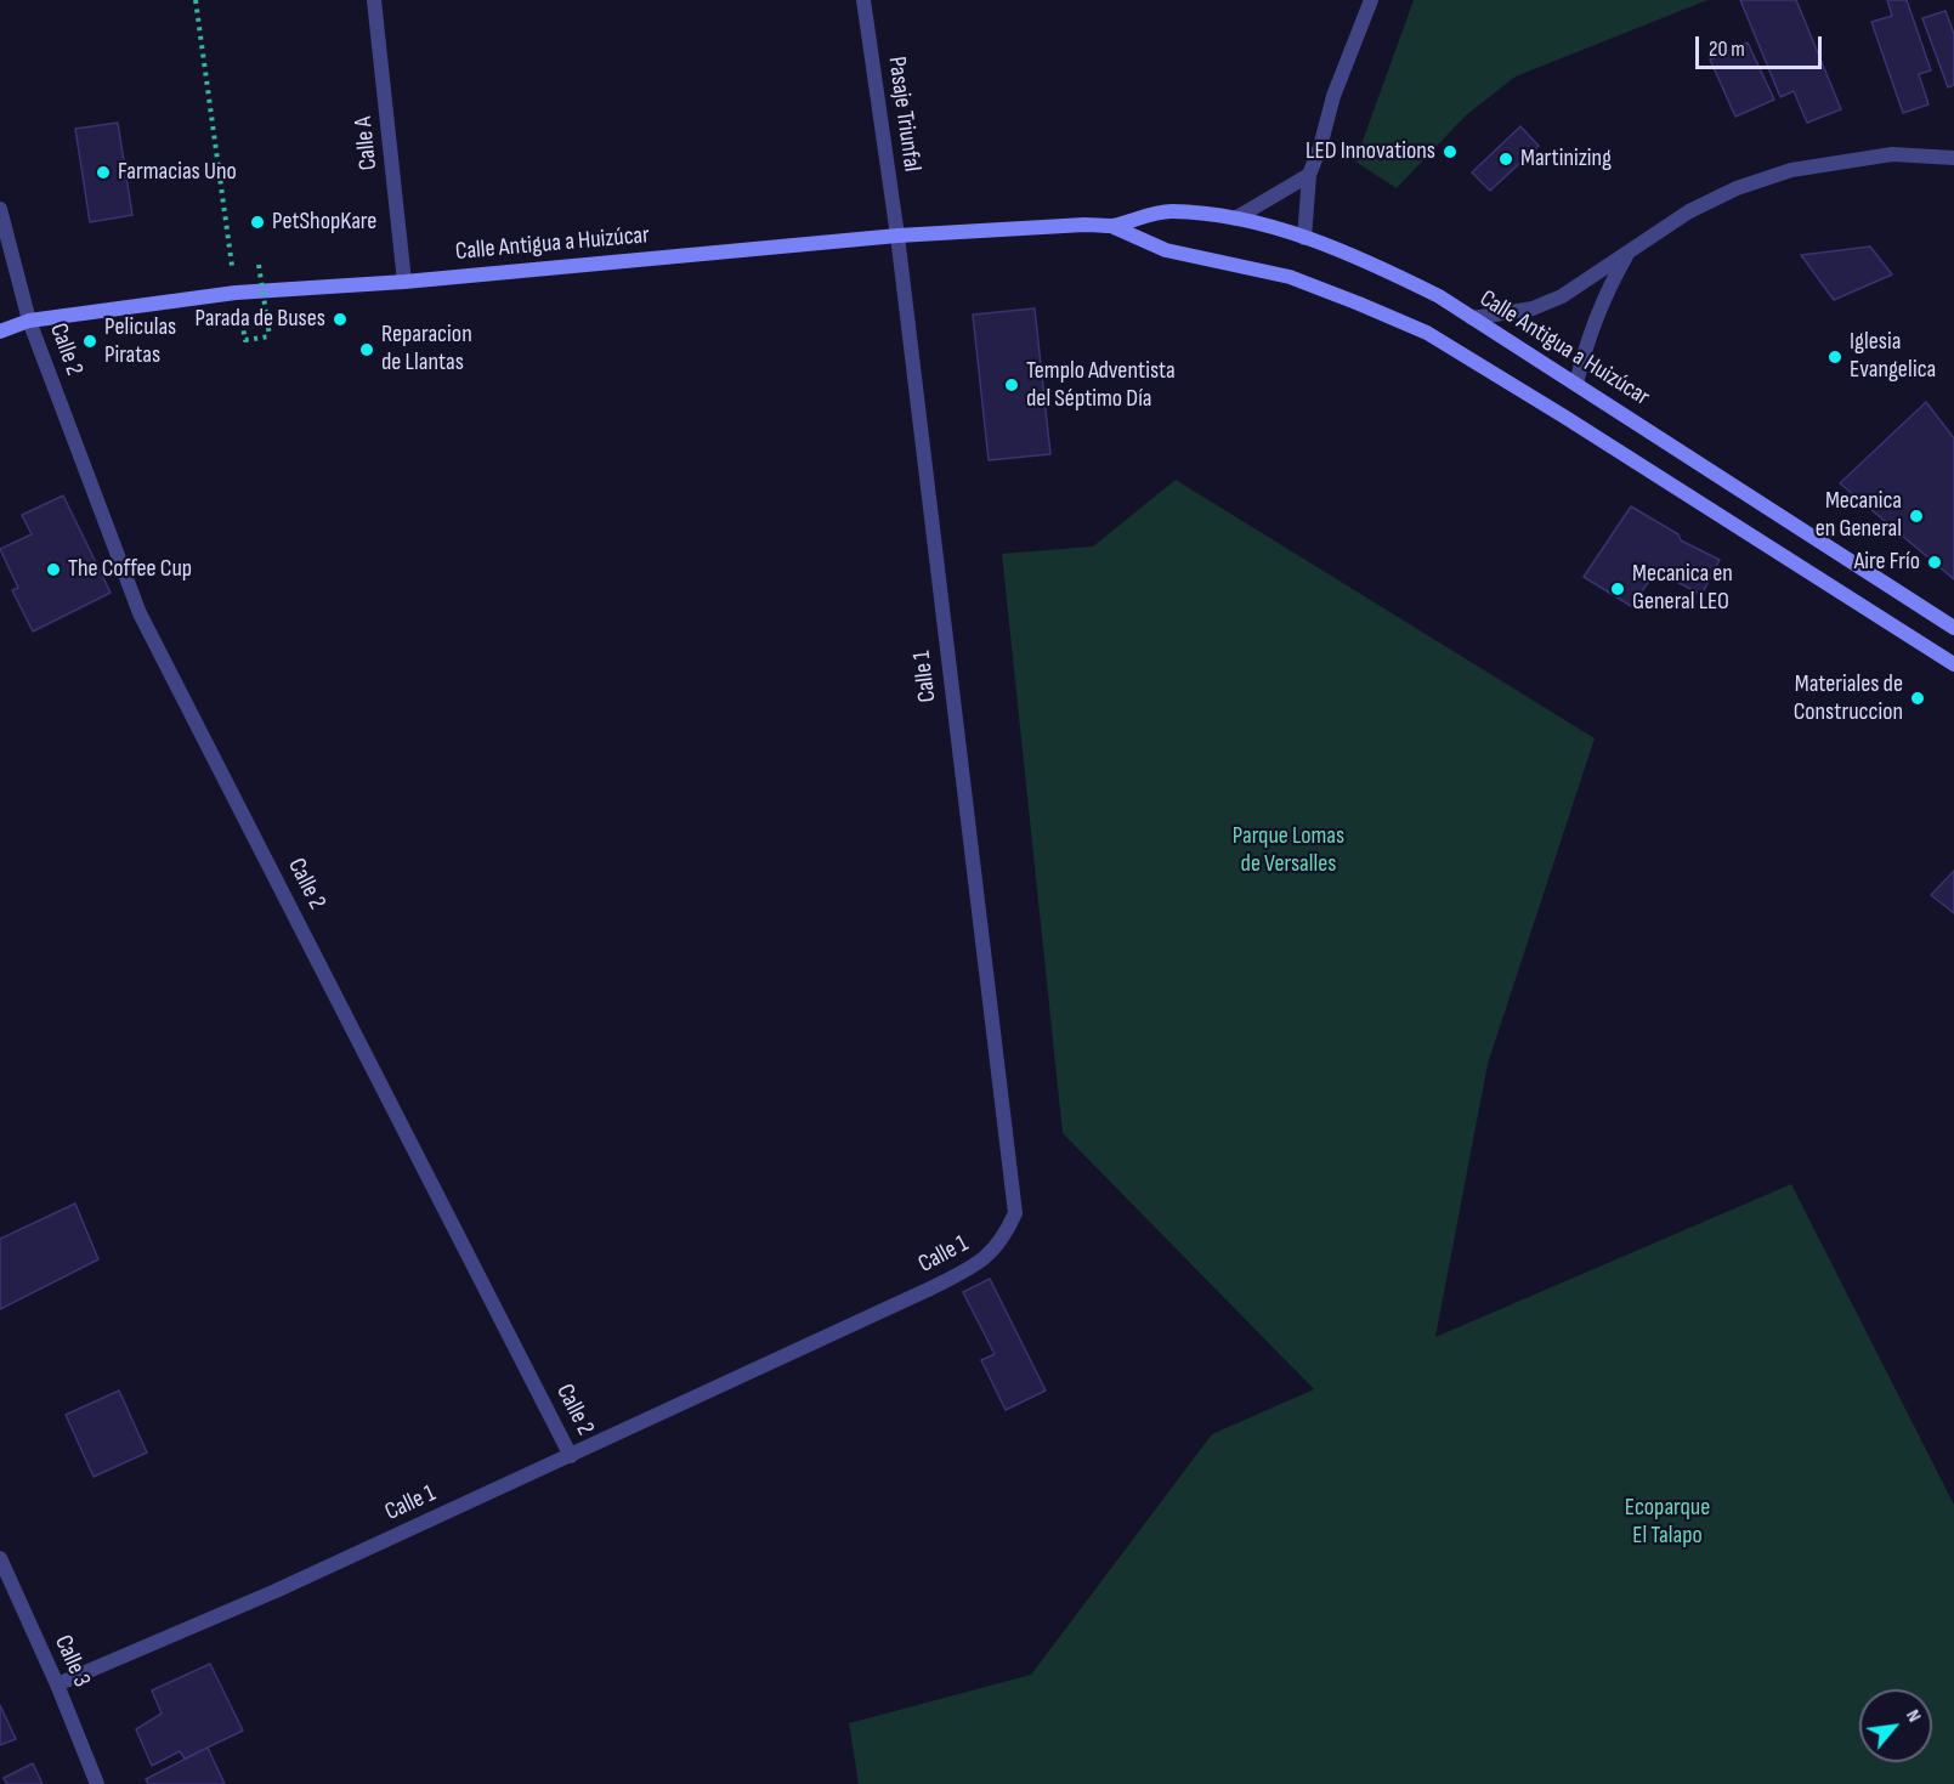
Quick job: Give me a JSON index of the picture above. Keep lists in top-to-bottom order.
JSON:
{
  "streets": {
    "main road": ["Calle Antigua a Huizúcar"],
    "street": [
      "Pasaje Triunfal",
      "Calle A",
      "Calle 2",
      "Calle 1",
      "Calle 3"
    ]
  },
  "crossings": [
    ["Pasaje Triunfal", "Calle Antigua a Huizúcar"],
    ["Pasaje Triunfal", "Calle 1"],
    ["Calle A", "Calle Antigua a Huizúcar"],
    ["Calle Antigua a Huizúcar", "Calle 2"],
    ["Calle Antigua a Huizúcar", "Calle 1"],
    ["Calle 2", "Calle 1"],
    ["Calle 1", "Calle 3"]
  ],
  "parks": ["Parque Lomas de Versalles", "Ecoparque El Talapo"],
  "places": [
    "LED Innovations",
    "Martinizing",
    "Farmacias Uno",
    "PetShopKare",
    "Parada de Buses",
    "Peliculas Piratas",
    "Reparacion de Llantas",
    "Iglesia Evangelica",
    "Templo Adventista del Séptimo Día",
    "Mecanica en General",
    "Aire Frío",
    "The Coffee Cup",
    "Mecanica en General LEO",
    "Materiales de Construccion"
  ],
  "scale_bar": "20 m",
  "north": "top right"
}
